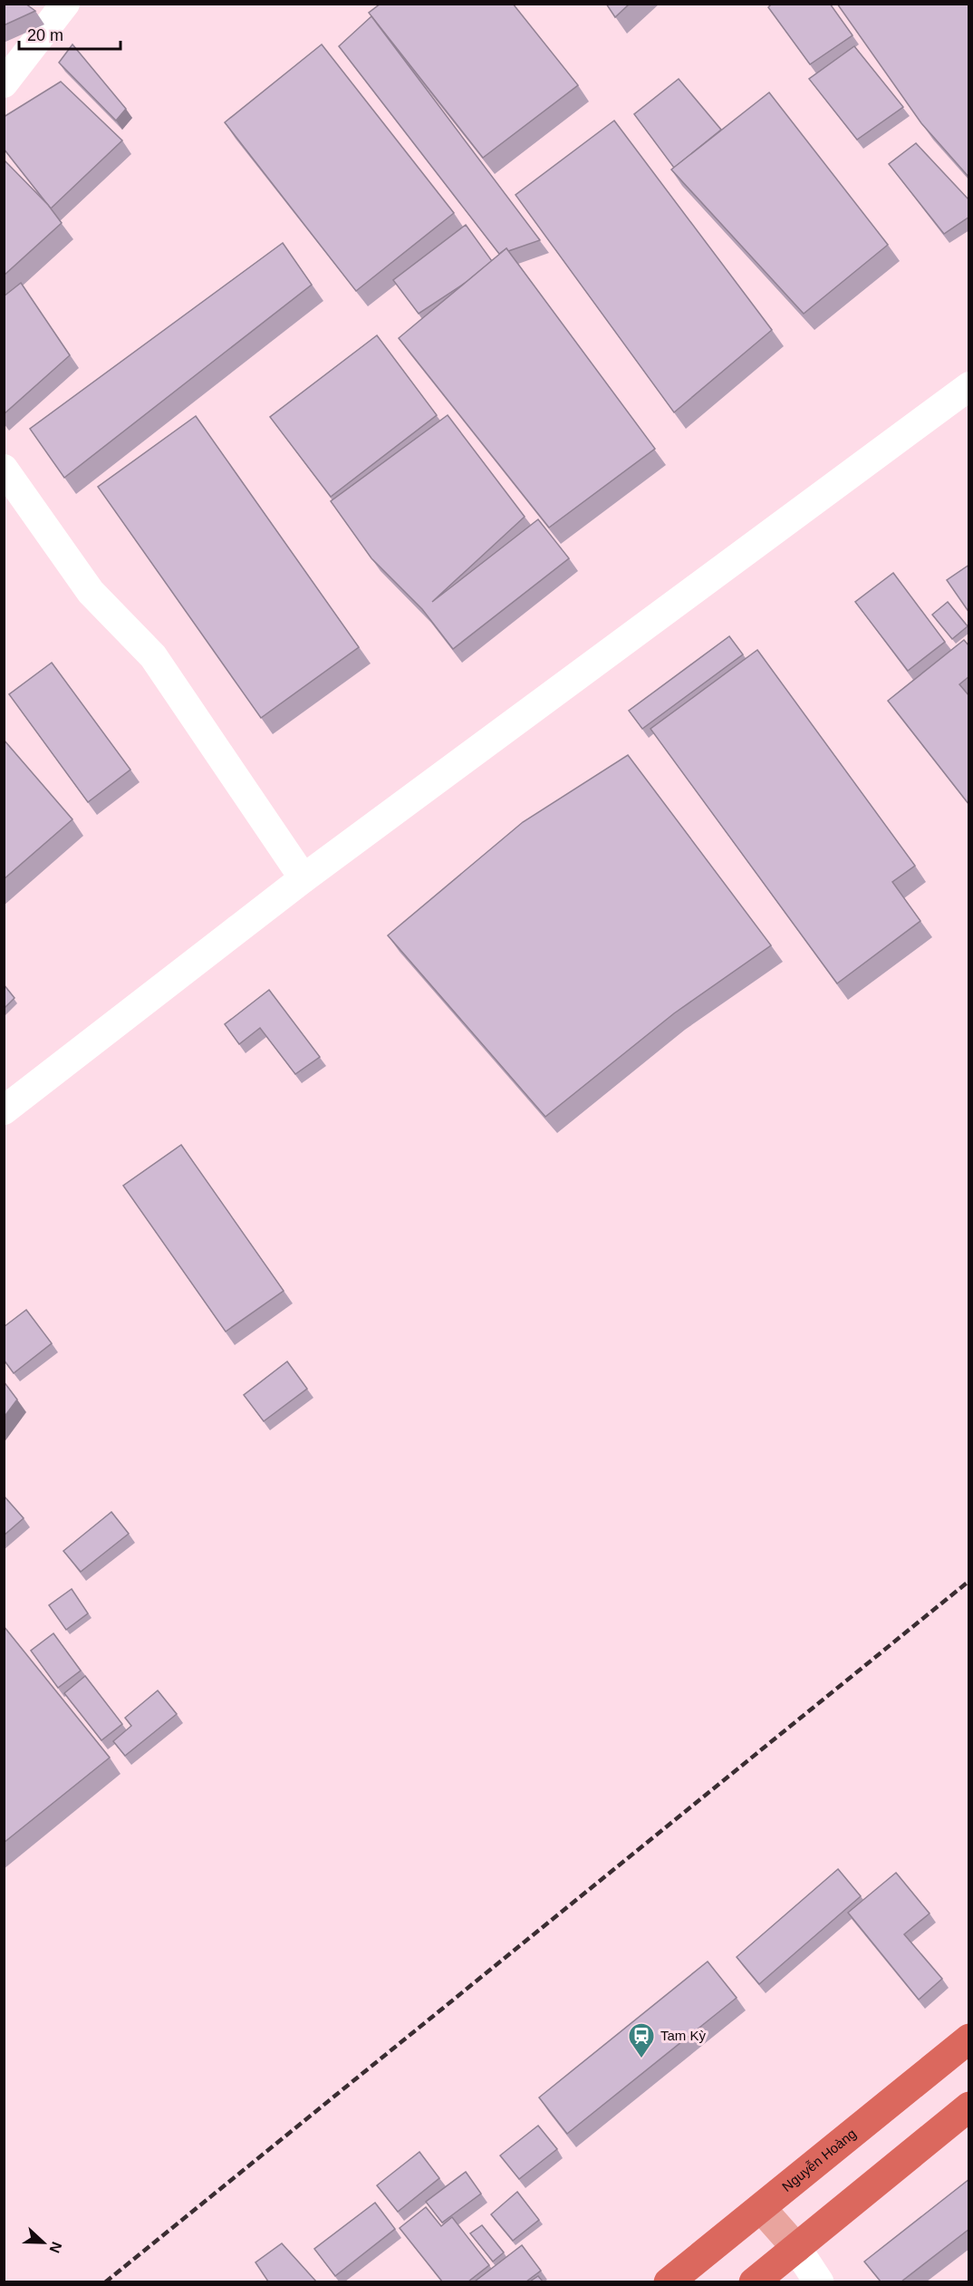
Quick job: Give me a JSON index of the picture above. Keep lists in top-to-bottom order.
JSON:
{
  "streets": {
    "highway": ["Nguyễn Hoàng"]
  },
  "places": {
    "station": ["Tam Kỳ"]
  },
  "scale_bar": "20 m",
  "north": "right"
}
